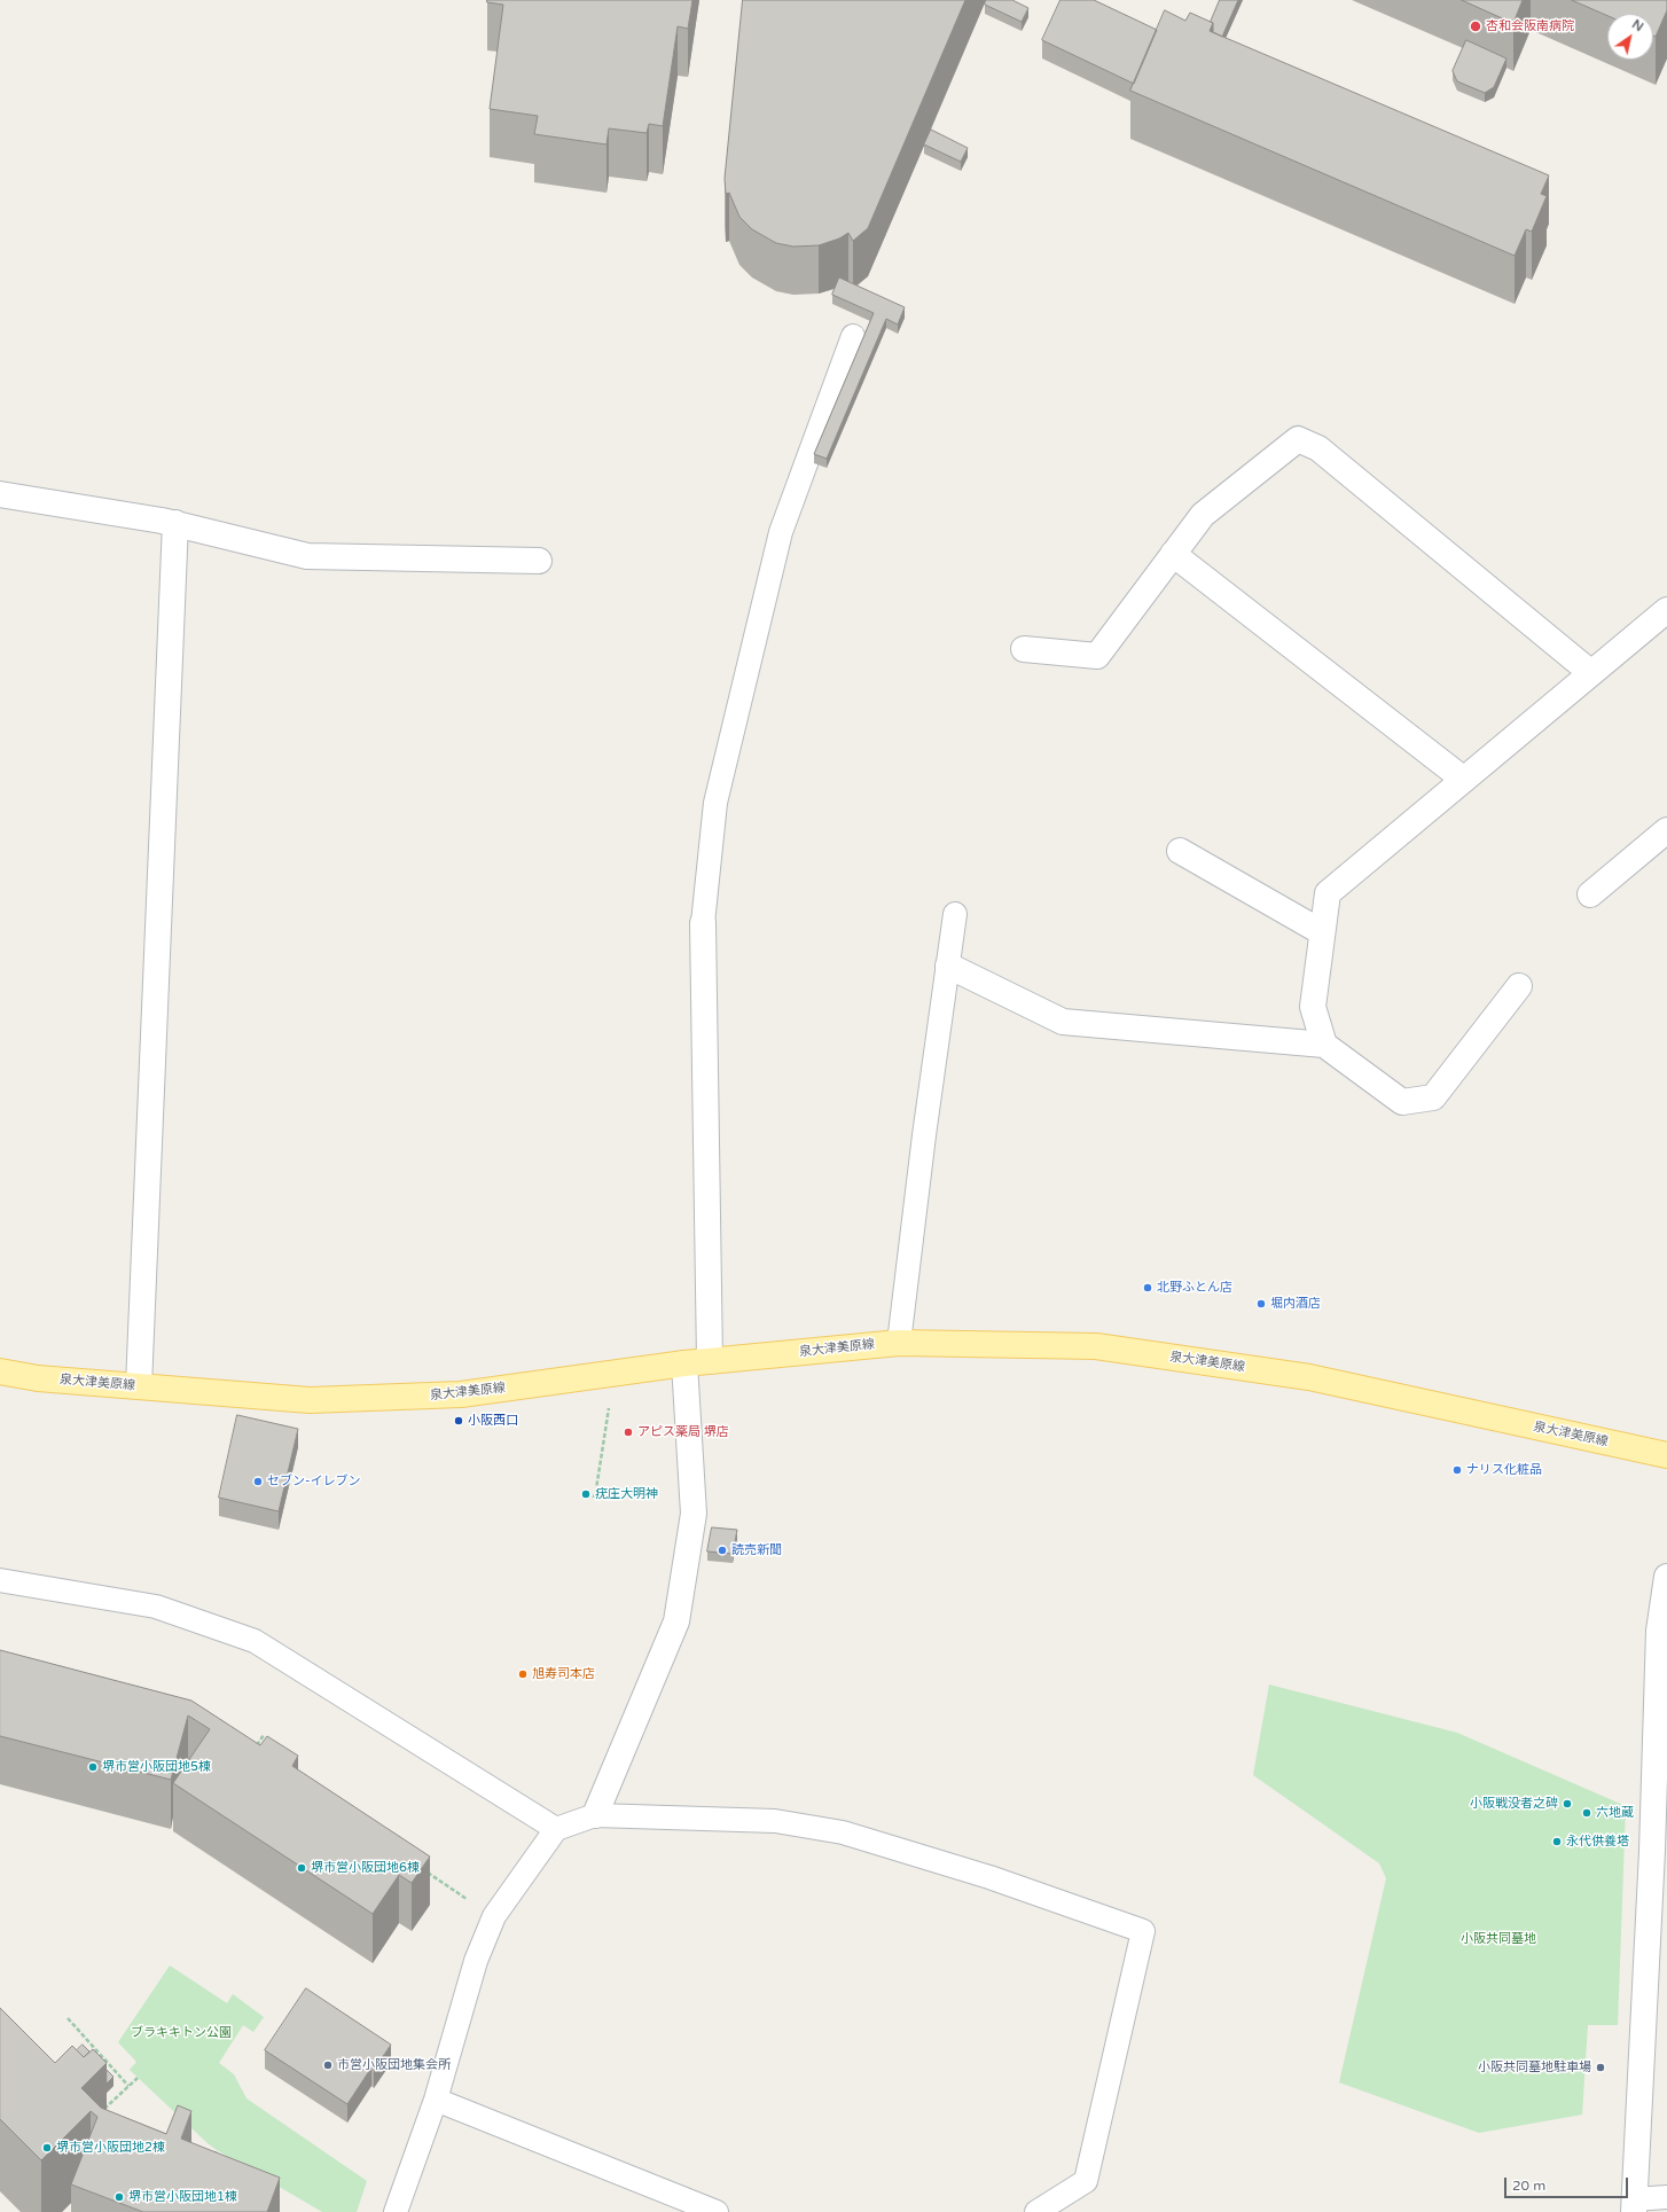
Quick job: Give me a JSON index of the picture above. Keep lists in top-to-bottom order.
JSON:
{
  "streets": {
    "main road": ["泉大津美原線"]
  },
  "parks": ["小阪共同墓地", "ブラキキトン公園"],
  "places": [
    "杏和会阪南病院",
    "北野ふとん店",
    "堀内酒店",
    "小阪西口",
    "アピス薬局 堺店",
    "ナリス化粧品",
    "セブン-イレブン",
    "疣庄大明神",
    "読売新聞",
    "旭寿司本店",
    "堺市営小阪団地5棟",
    "小阪戦没者之碑",
    "六地蔵",
    "永代供養塔",
    "堺市営小阪団地6棟",
    "市営小阪団地集会所",
    "小阪共同墓地駐車場",
    "堺市営小阪団地2棟",
    "堺市営小阪団地1棟"
  ],
  "scale_bar": "20 m",
  "north": "top right"
}
